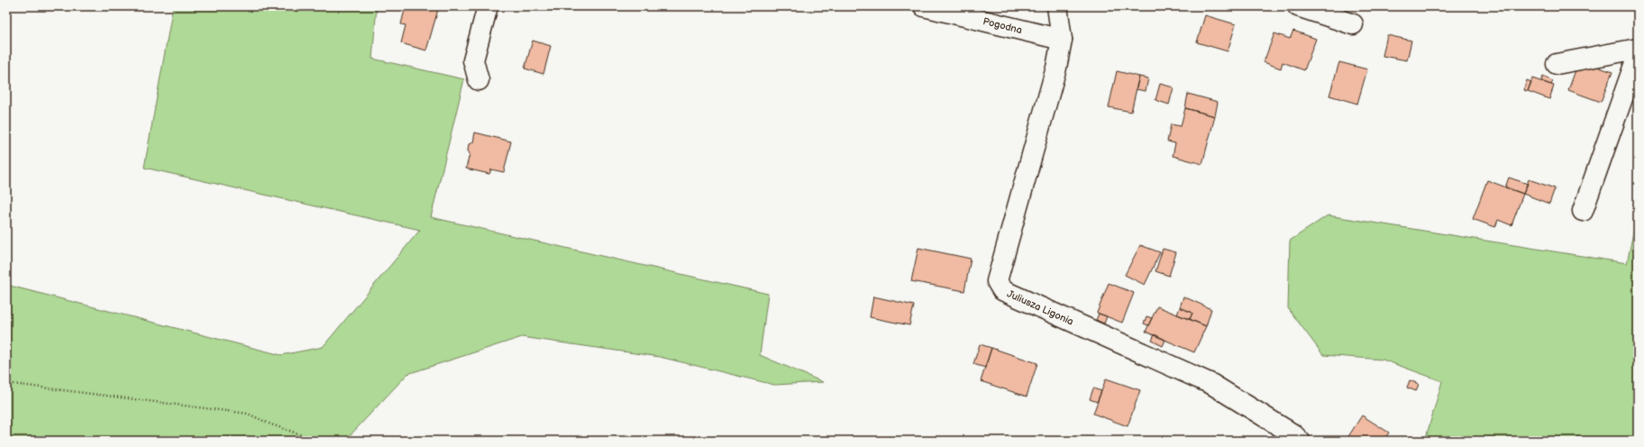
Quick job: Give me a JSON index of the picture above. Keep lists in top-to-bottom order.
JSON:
{
  "streets": {
    "street": ["Pogodna", "Juliusza Ligonia"]
  },
  "crossings": [
    ["Pogodna", "Juliusza Ligonia"]
  ]
}
